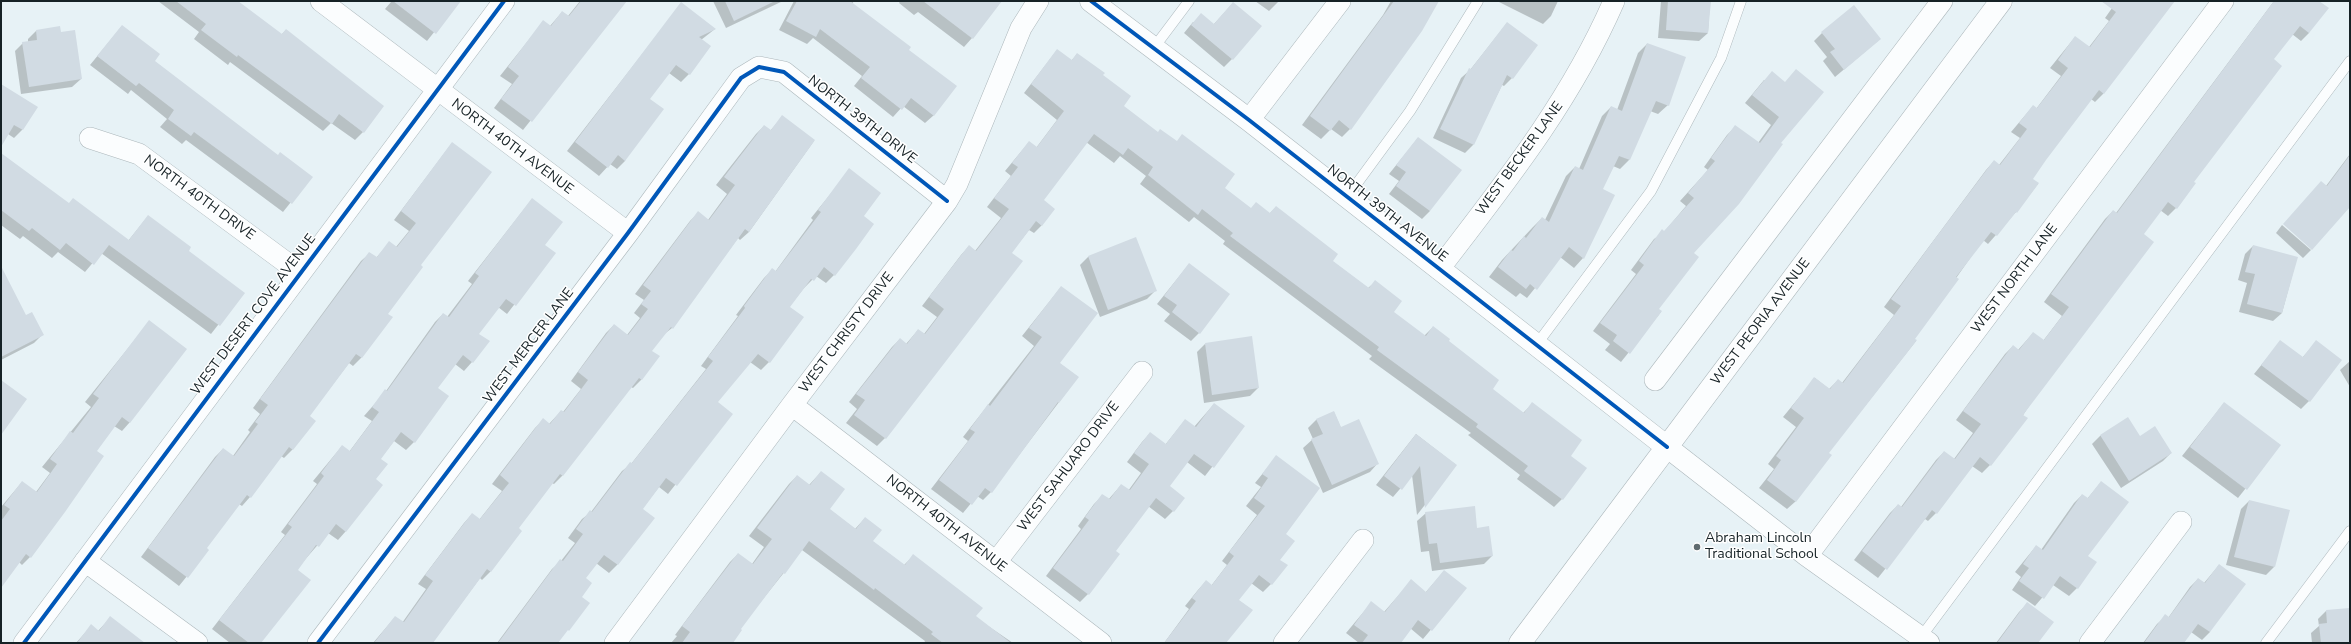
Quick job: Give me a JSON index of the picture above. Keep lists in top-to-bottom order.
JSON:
{
  "streets": {
    "main road": ["NORTH 39TH AVENUE", "WEST PEORIA AVENUE"],
    "street": [
      "NORTH 39TH DRIVE",
      "NORTH 40TH AVENUE",
      "WEST BECKER LANE",
      "NORTH 40TH DRIVE",
      "WEST NORTH LANE",
      "WEST DESERT COVE AVENUE",
      "WEST CHRISTY DRIVE",
      "WEST MERCER LANE",
      "WEST SAHUARO DRIVE"
    ]
  },
  "crossings": [
    ["NORTH 39TH DRIVE", "WEST CHRISTY DRIVE"],
    ["NORTH 39TH DRIVE", "WEST MERCER LANE"],
    ["NORTH 40TH AVENUE", "WEST DESERT COVE AVENUE"],
    ["NORTH 40TH AVENUE", "WEST CHRISTY DRIVE"],
    ["NORTH 40TH AVENUE", "WEST MERCER LANE"],
    ["NORTH 40TH AVENUE", "WEST SAHUARO DRIVE"],
    ["WEST BECKER LANE", "NORTH 39TH AVENUE"],
    ["NORTH 40TH DRIVE", "WEST DESERT COVE AVENUE"],
    ["NORTH 39TH AVENUE", "WEST NORTH LANE"],
    ["NORTH 39TH AVENUE", "WEST PEORIA AVENUE"]
  ],
  "places": ["Abraham Lincoln Traditional School"]
}
